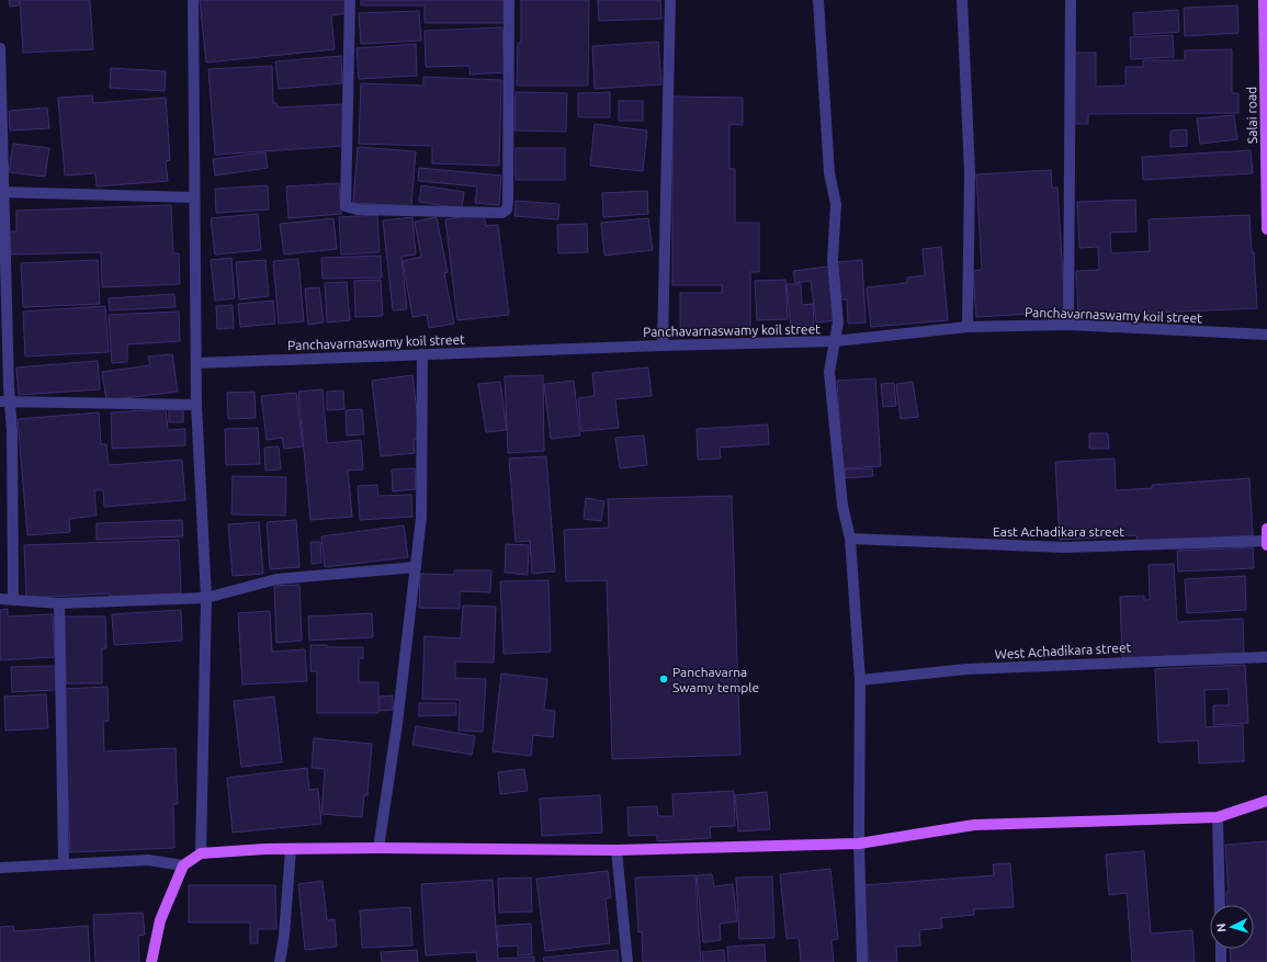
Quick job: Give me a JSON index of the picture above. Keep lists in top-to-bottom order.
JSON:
{
  "streets": {
    "main road": ["Salai road"],
    "street": ["Panchavarnaswamy koil street", "East Achadikara street", "West Achadikara street"]
  },
  "places": ["Panchavarna Swamy temple"],
  "north": "left"
}
